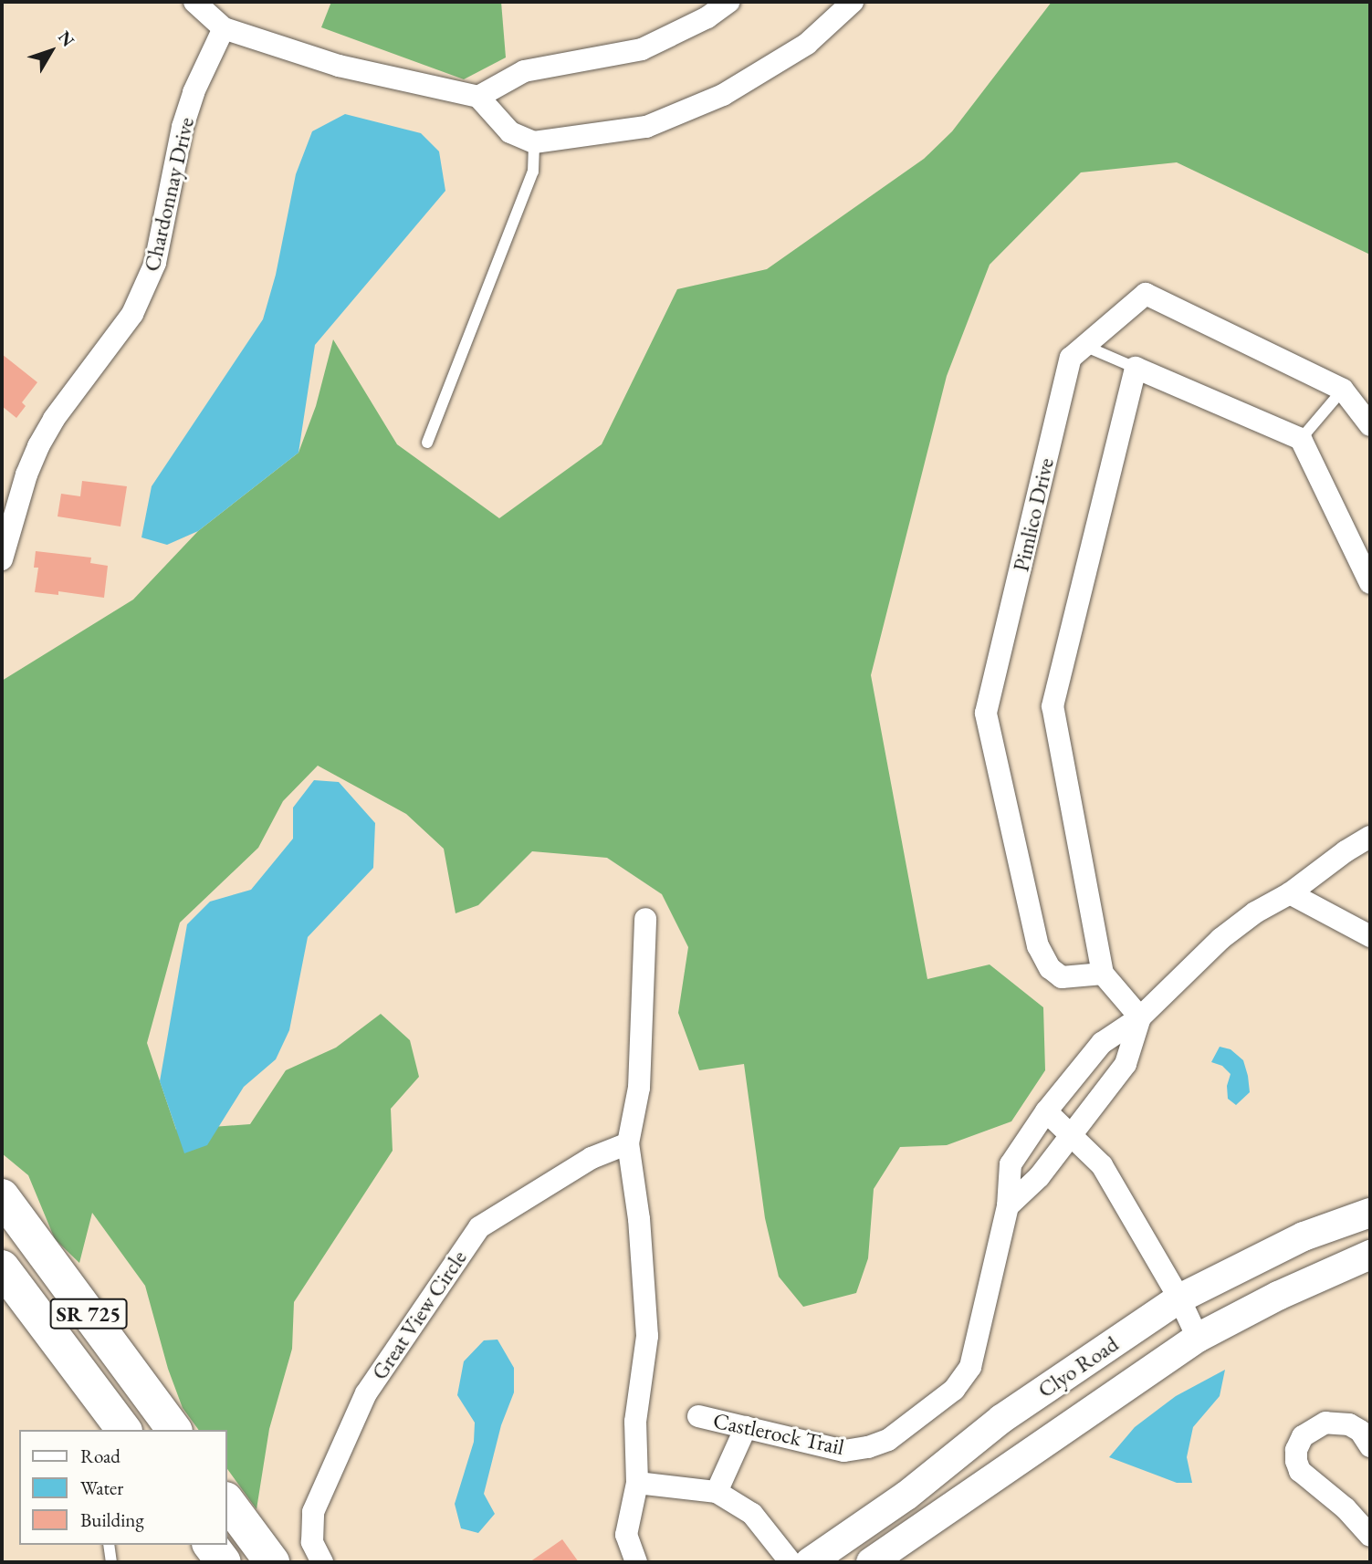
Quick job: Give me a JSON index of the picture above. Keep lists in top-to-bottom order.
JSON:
{
  "streets": {
    "main road": ["SR 725"],
    "street": [
      "Chardonnay Drive",
      "Pimlico Drive",
      "Great View Circle",
      "Clyo Road",
      "Castlerock Trail"
    ]
  },
  "legend": ["Road", "Water", "Building"],
  "north": "top right"
}
